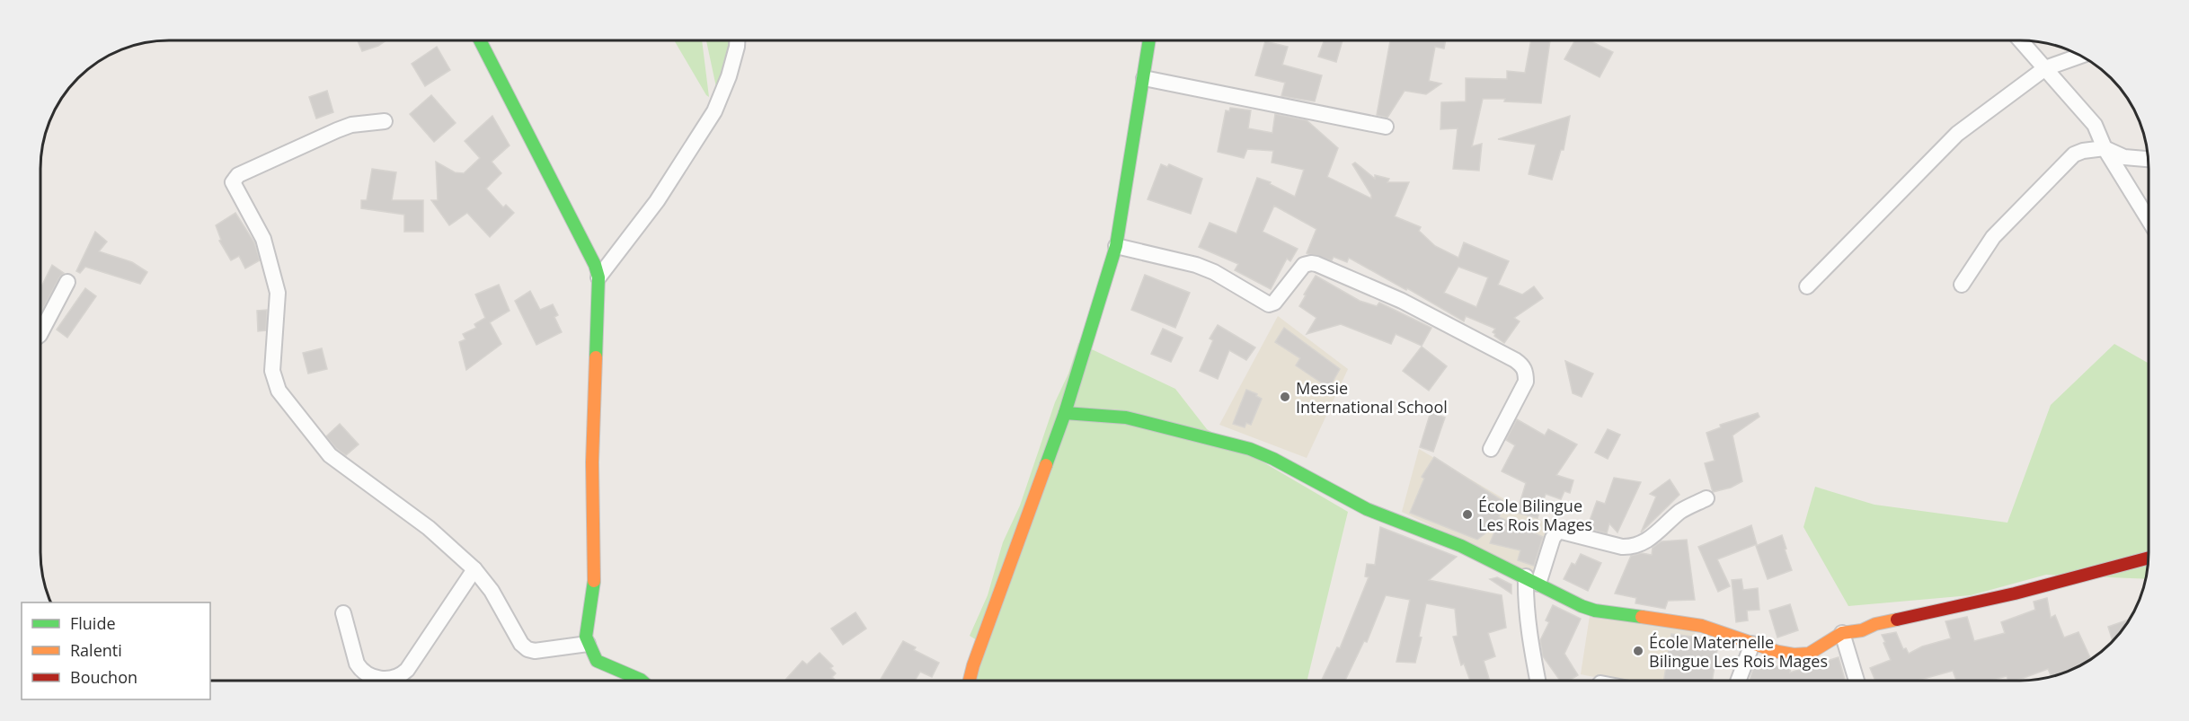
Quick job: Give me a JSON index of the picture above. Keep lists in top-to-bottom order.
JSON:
{
  "places": ["Messie International School", "École Bilingue Les Rois Mages", "École Maternelle Bilingue Les Rois Mages"],
  "legend": ["Fluide", "Ralenti", "Bouchon"]
}
